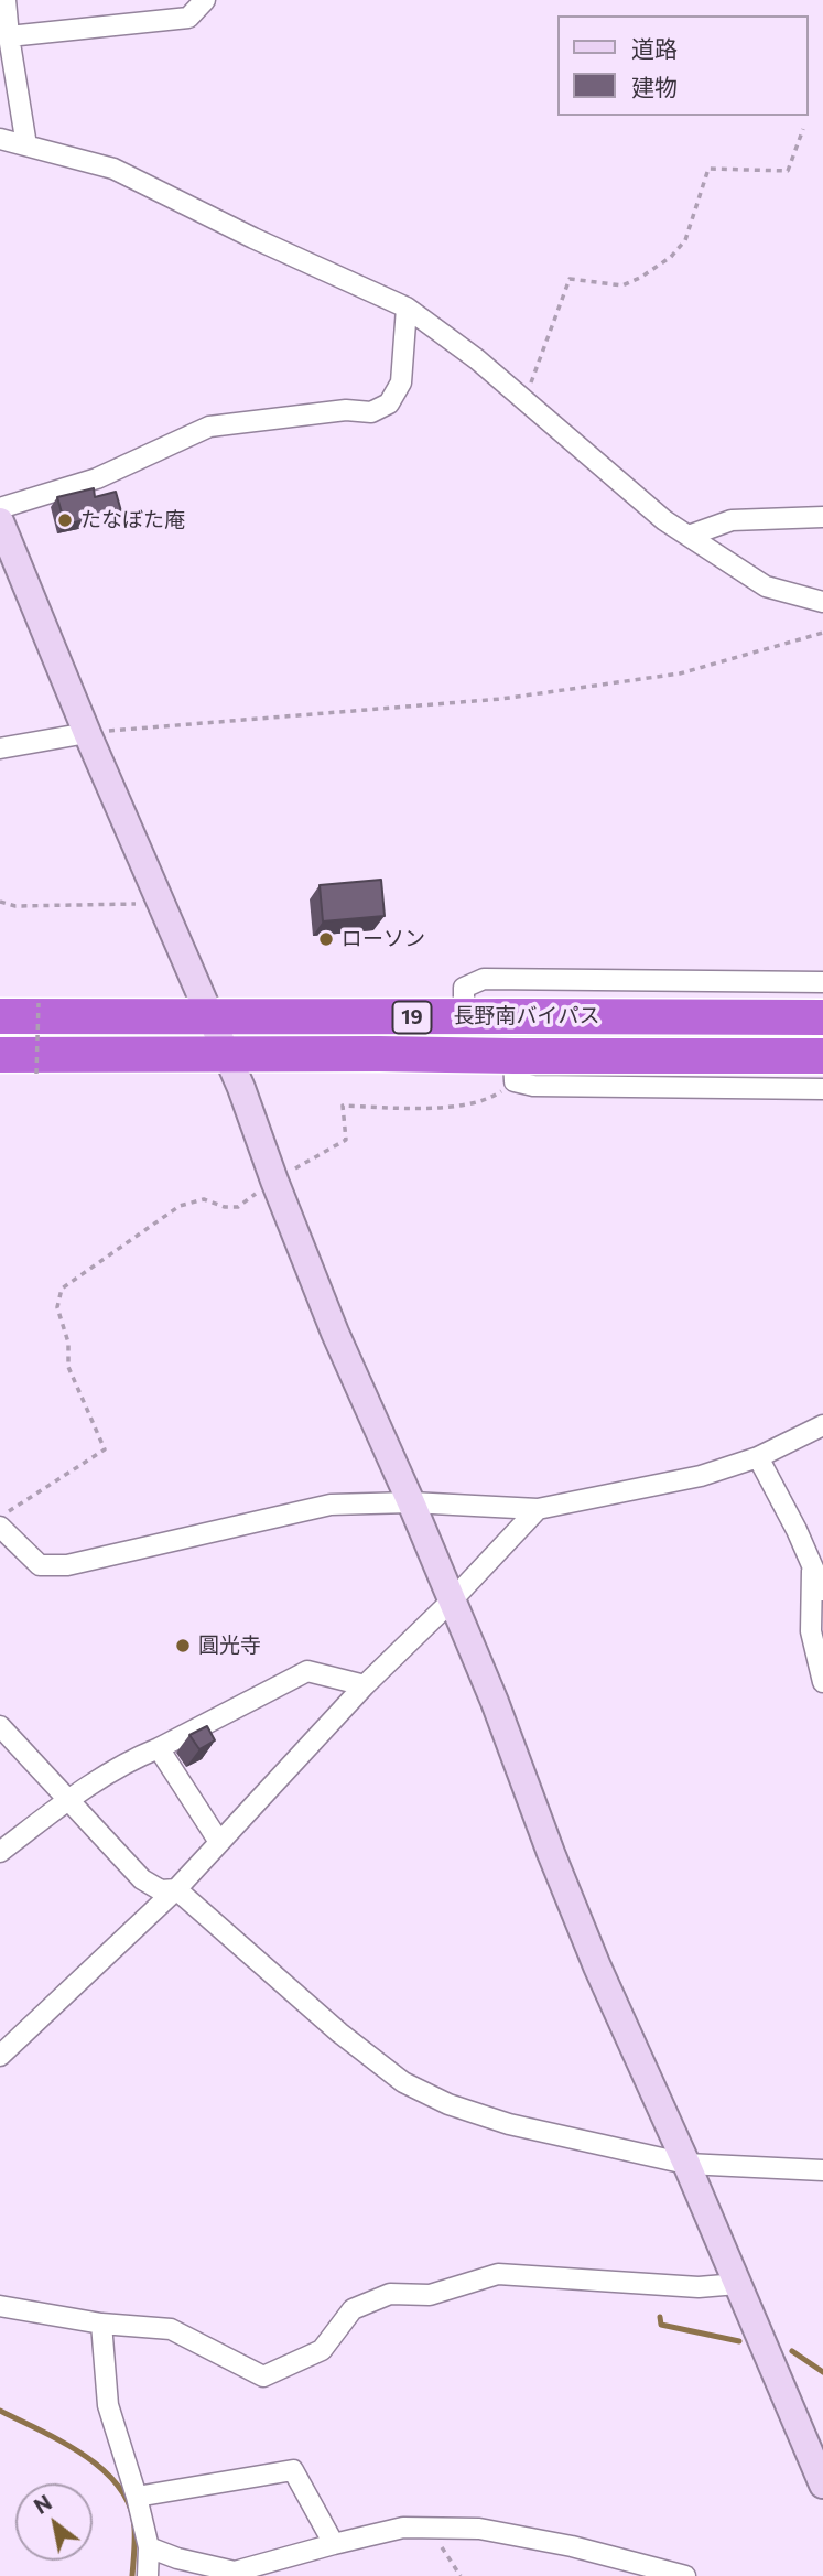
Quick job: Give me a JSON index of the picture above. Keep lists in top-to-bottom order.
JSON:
{
  "streets": {
    "highway": ["長野南バイパス", "19"]
  },
  "places": ["たなぼた庵", "ローソン", "圓光寺"],
  "legend": ["道路", "建物"],
  "north": "top left"
}
